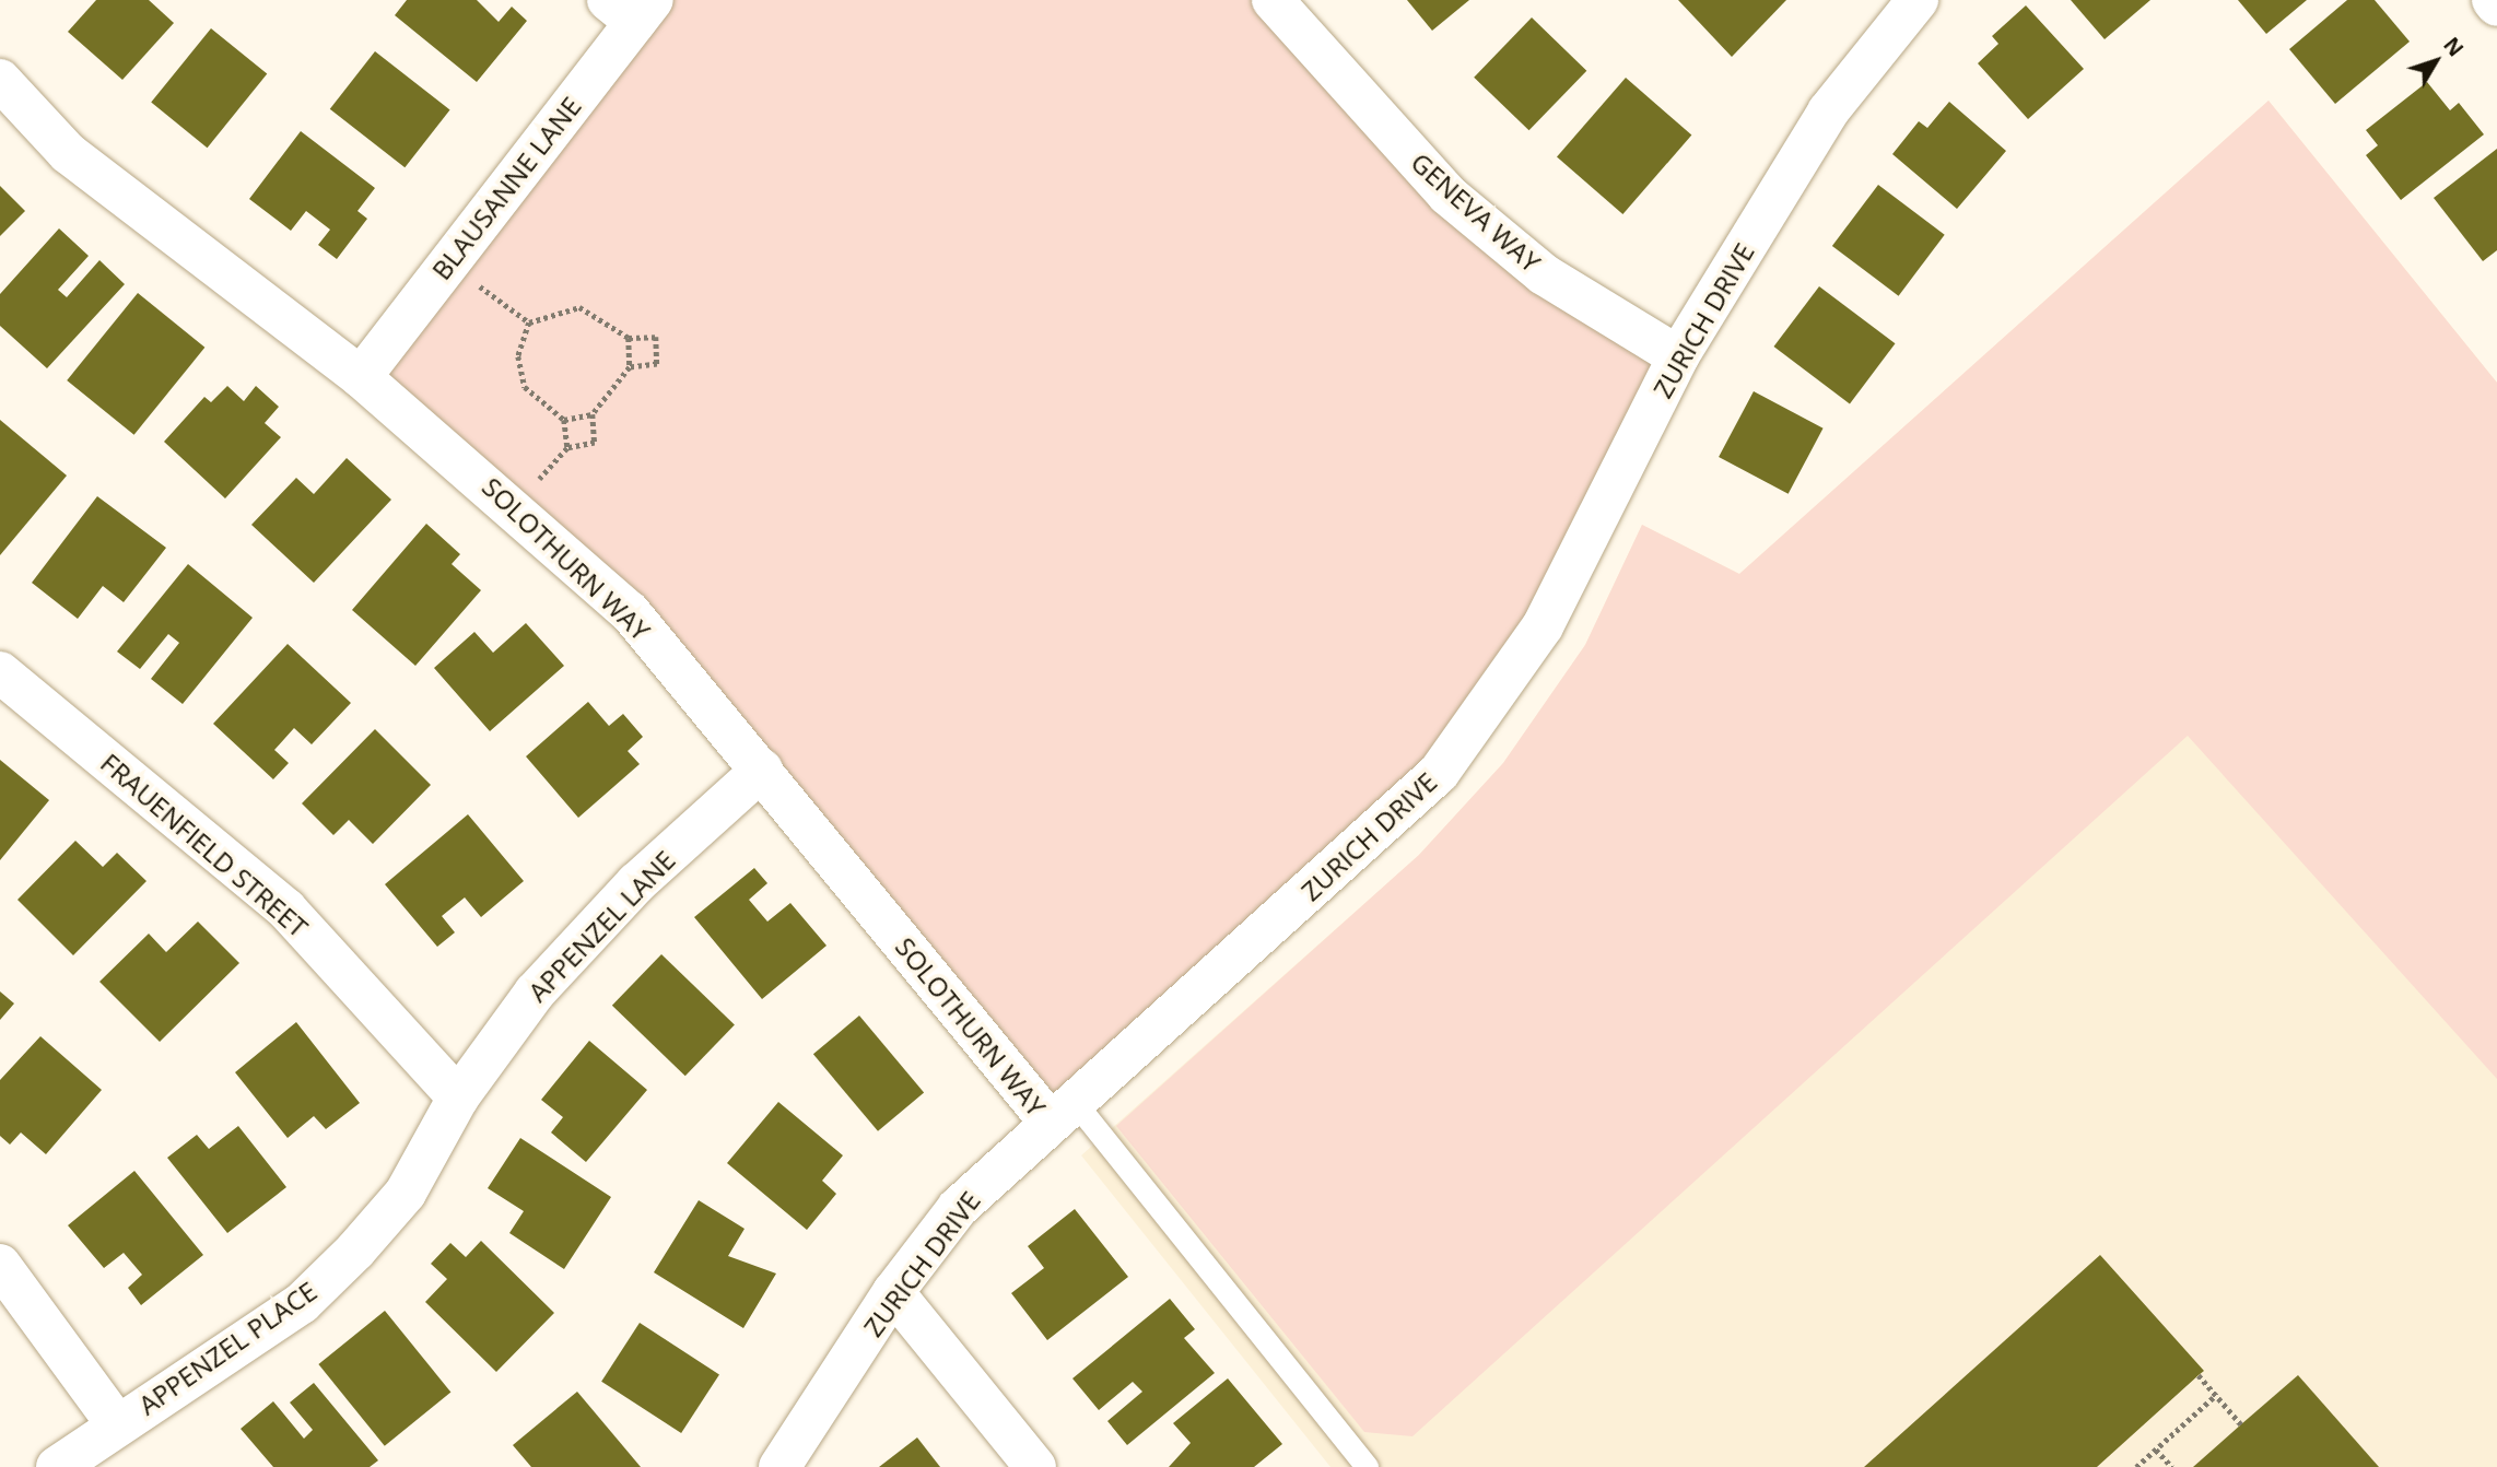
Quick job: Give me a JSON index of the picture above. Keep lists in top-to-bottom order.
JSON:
{
  "streets": {
    "street": [
      "BLAUSANNE LANE",
      "GENEVA WAY",
      "ZURICH DRIVE",
      "SOLOTHURN WAY",
      "FRAUENFIELD STREET",
      "APPENZEL LANE",
      "APPENZEL PLACE"
    ]
  },
  "crossings": [
    ["BLAUSANNE LANE", "SOLOTHURN WAY"],
    ["GENEVA WAY", "ZURICH DRIVE"],
    ["ZURICH DRIVE", "SOLOTHURN WAY"],
    ["SOLOTHURN WAY", "APPENZEL LANE"],
    ["FRAUENFIELD STREET", "APPENZEL LANE"],
    ["FRAUENFIELD STREET", "APPENZEL PLACE"],
    ["APPENZEL LANE", "APPENZEL PLACE"]
  ],
  "north": "top right"
}
